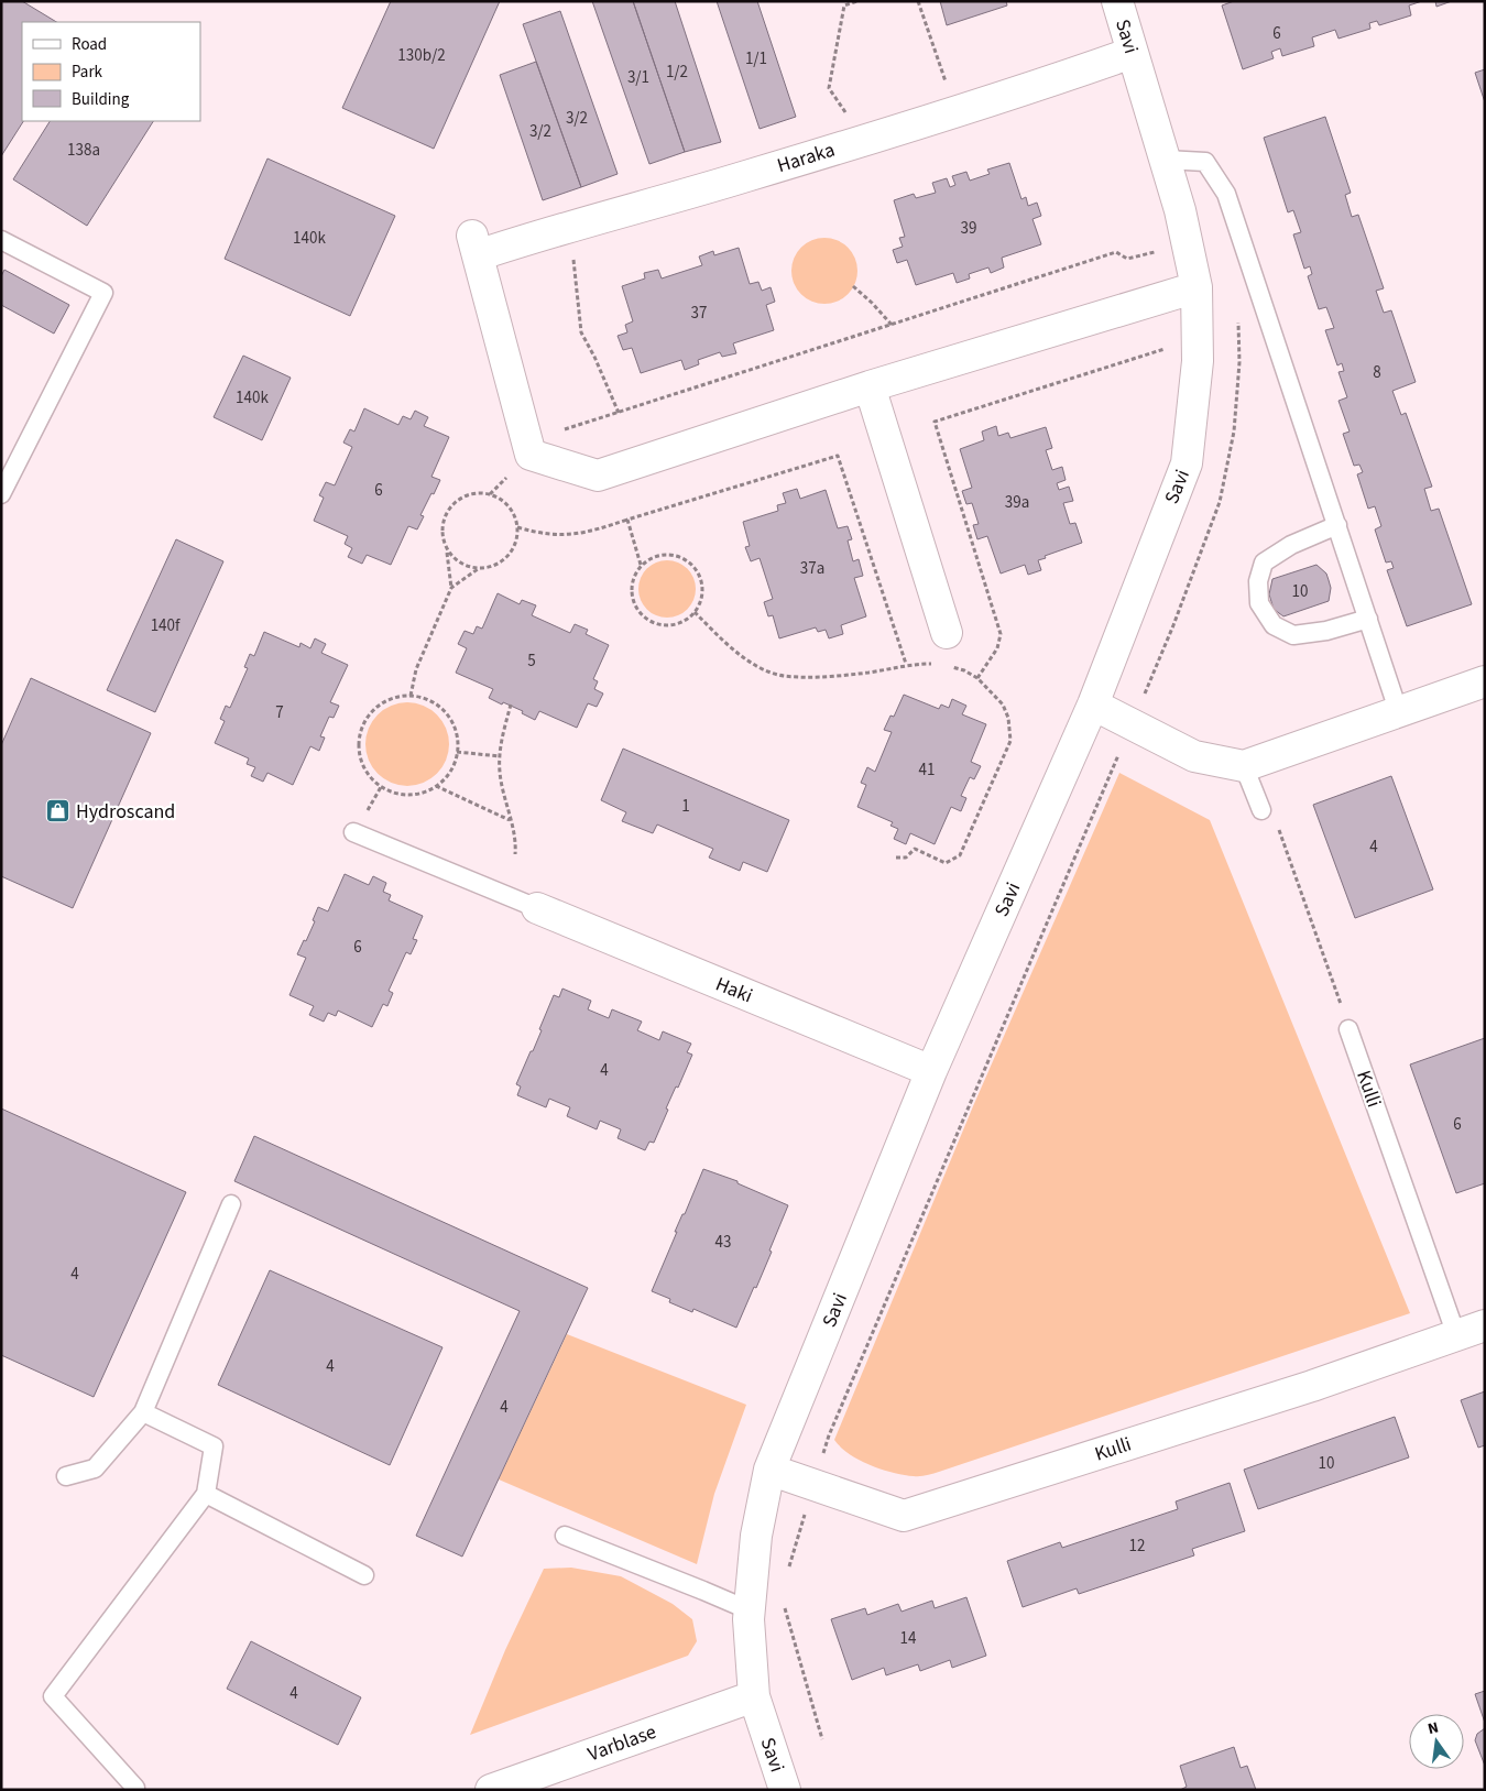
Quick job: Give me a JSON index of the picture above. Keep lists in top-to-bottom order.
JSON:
{
  "streets": {
    "street": [
      "Savi",
      "Haraka",
      "Haki",
      "Kulli",
      "Varblase"
    ]
  },
  "crossings": [
    ["Savi", "Haraka"],
    ["Savi", "Haki"],
    ["Savi", "Kulli"],
    ["Savi", "Varblase"]
  ],
  "places": {
    "shop": ["Hydroscand"]
  },
  "house_numbers": [
    "6",
    "130b/2",
    "1/1",
    "1/2",
    "3/1",
    "3/2",
    "3/2",
    "138a",
    "39",
    "140k",
    "37",
    "8",
    "140k",
    "6",
    "39a",
    "37a",
    "10",
    "140f",
    "5",
    "7",
    "41",
    "1",
    "4",
    "6",
    "4",
    "6",
    "43",
    "4",
    "4",
    "4",
    "10",
    "12",
    "14",
    "4"
  ],
  "legend": ["Road", "Park", "Building"],
  "north": "top"
}
